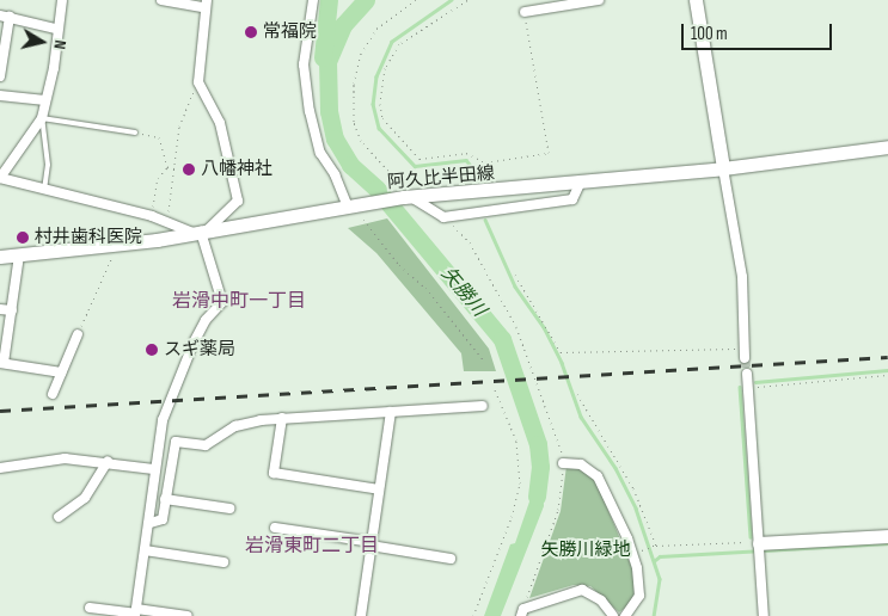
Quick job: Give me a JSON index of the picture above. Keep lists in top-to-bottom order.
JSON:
{
  "streets": {
    "main road": ["阿久比半田線"]
  },
  "districts": ["岩滑中町一丁目", "岩滑東町二丁目"],
  "water": ["矢勝川"],
  "parks": ["矢勝川緑地"],
  "places": [
    "常福院",
    "八幡神社",
    "村井歯科医院",
    "スギ薬局"
  ],
  "scale_bar": "100 m",
  "north": "right"
}
